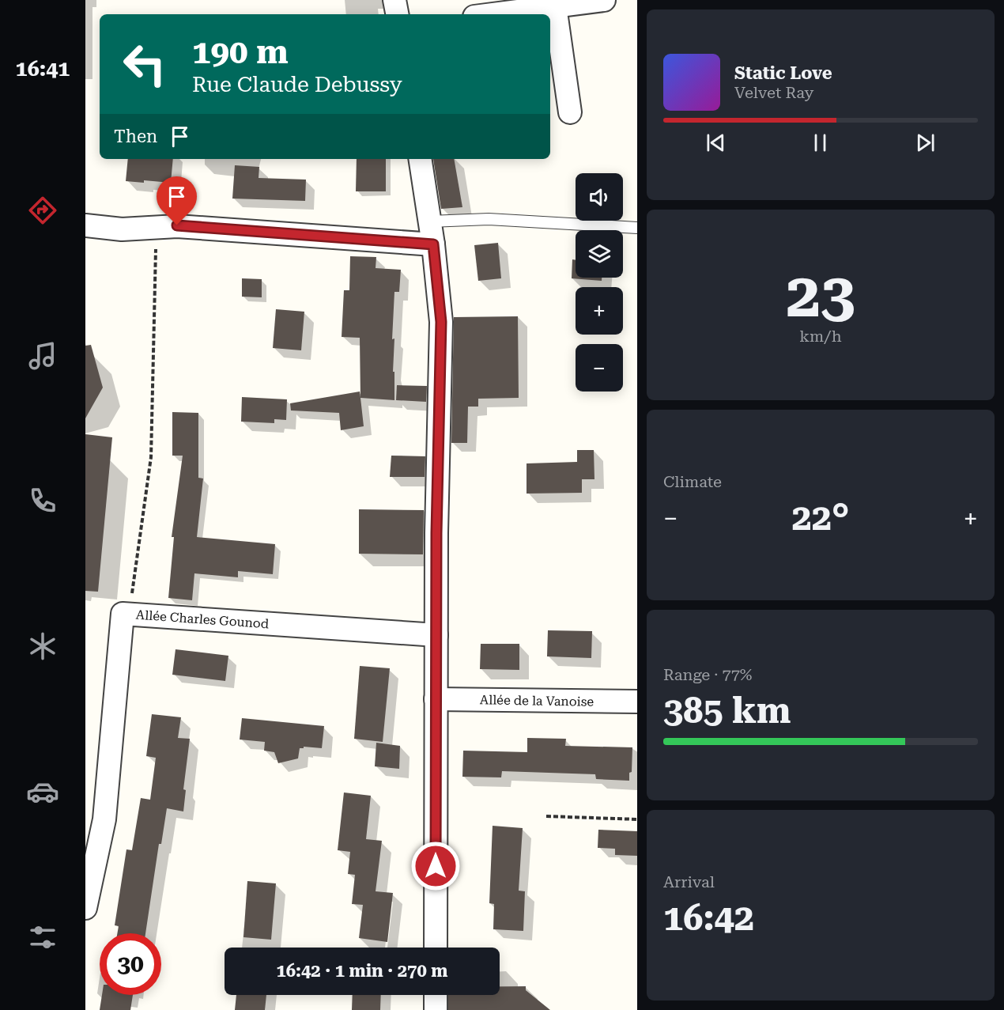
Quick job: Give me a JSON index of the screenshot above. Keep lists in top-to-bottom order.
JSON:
{
  "streets": {
    "street": ["Allée Charles Gounod", "Allée de la Vanoise"]
  },
  "page": {
    "tabs": "16:41",
    "turn": ["190 m", "Rue Claude Debussy"],
    "song": ["Static Love", "Velvet Ray"],
    "then": "Then",
    "map_buttons": ["+", "−"],
    "tile": [
      ["23", "km/h"],
      "Climate",
      ["Range · 77%", "385 km"],
      ["Arrival", "16:42"]
    ],
    "heat": ["−", "22°", "+"],
    "limit": "30",
    "trip": "16:42 · 1 min · 270 m"
  }
}
